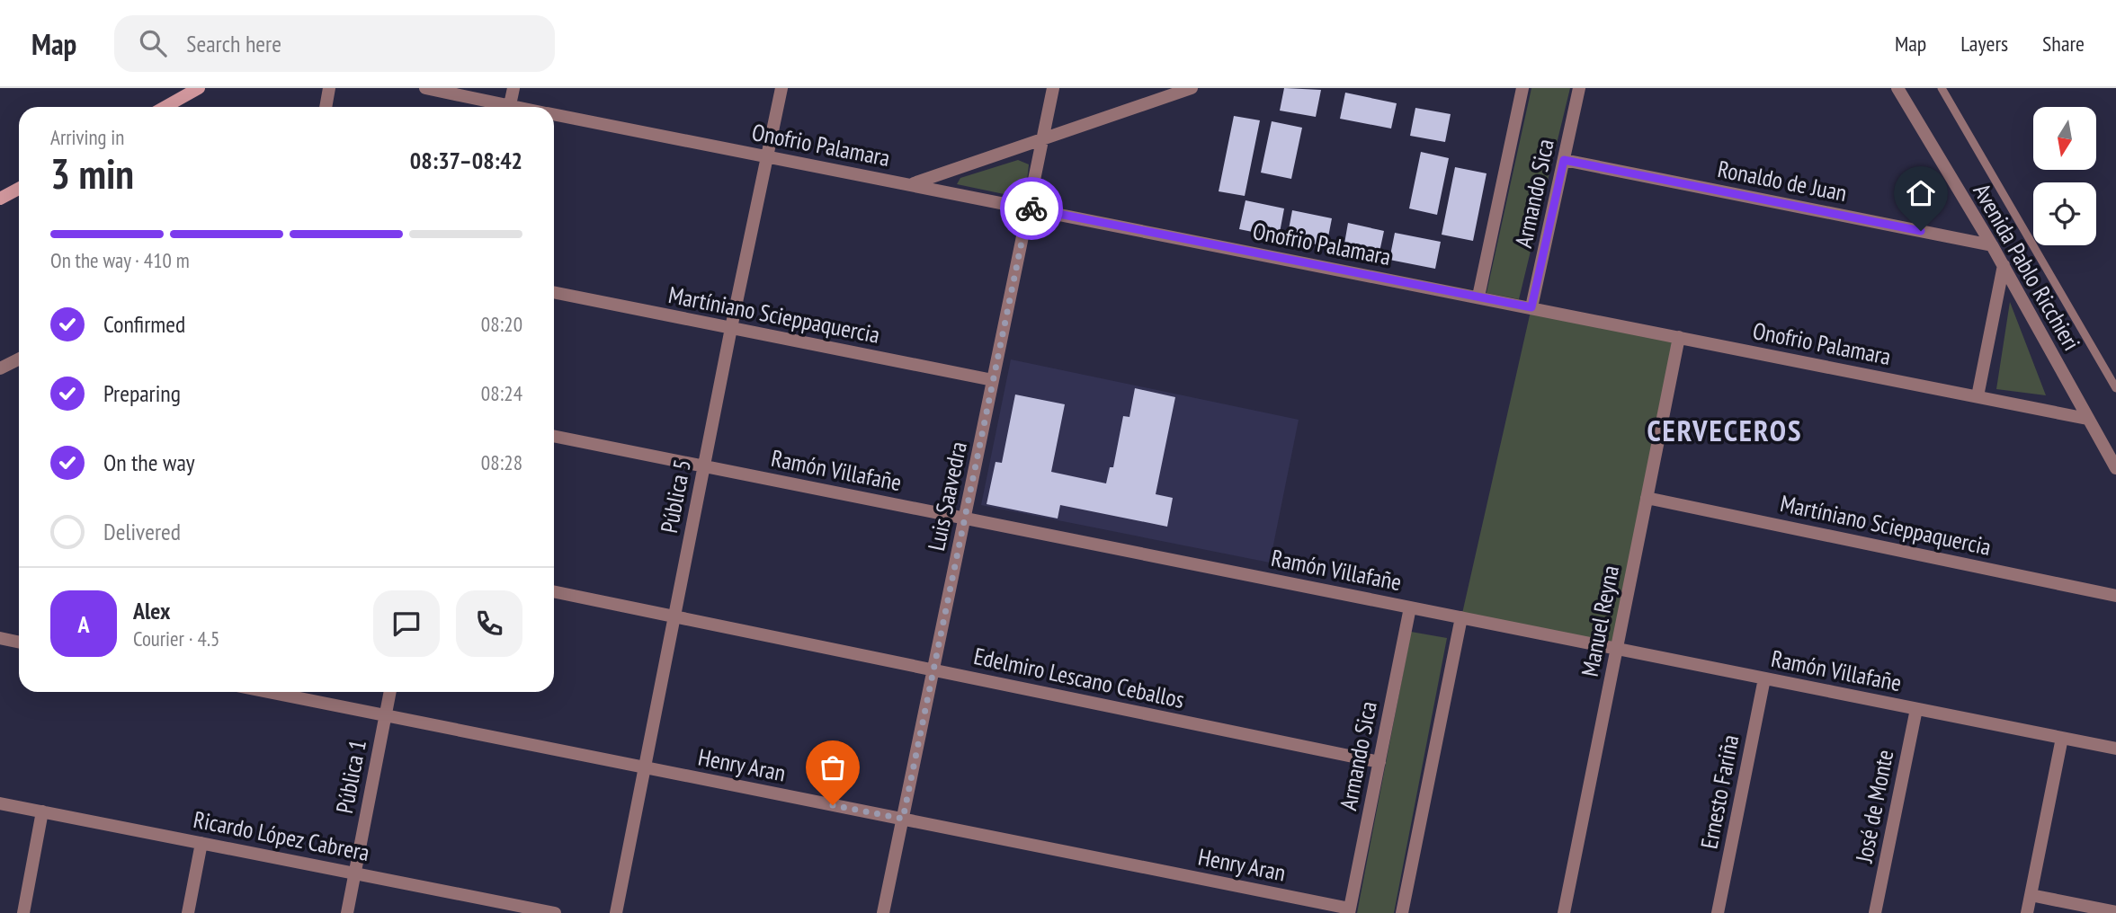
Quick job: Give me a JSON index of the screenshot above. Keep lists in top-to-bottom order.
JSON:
{
  "streets": {
    "street": [
      "Onofrio Palamara",
      "Ronaldo de Juan",
      "Armando Sica",
      "Avenida Pablo Ricchieri",
      "Martíniano Scieppaquercia",
      "Ramón Villafañe",
      "Pública 5",
      "Luis Saavedra",
      "Manuel Reyna",
      "Edelmiro Lescano Ceballos",
      "Henry Aran",
      "Pública 1",
      "Ernesto Fariña",
      "José de Monte",
      "Ricardo López Cabrera"
    ]
  },
  "crossings": [
    ["Onofrio Palamara", "Armando Sica"],
    ["Onofrio Palamara", "Avenida Pablo Ricchieri"],
    ["Onofrio Palamara", "Pública 5"],
    ["Onofrio Palamara", "Luis Saavedra"],
    ["Onofrio Palamara", "Manuel Reyna"],
    ["Ronaldo de Juan", "Armando Sica"],
    ["Ronaldo de Juan", "Avenida Pablo Ricchieri"],
    ["Armando Sica", "Ramón Villafañe"],
    ["Armando Sica", "Edelmiro Lescano Ceballos"],
    ["Armando Sica", "Henry Aran"],
    ["Martíniano Scieppaquercia", "Pública 5"],
    ["Martíniano Scieppaquercia", "Luis Saavedra"],
    ["Martíniano Scieppaquercia", "Manuel Reyna"],
    ["Ramón Villafañe", "Pública 5"],
    ["Ramón Villafañe", "Luis Saavedra"],
    ["Ramón Villafañe", "Manuel Reyna"],
    ["Ramón Villafañe", "Ernesto Fariña"],
    ["Ramón Villafañe", "José de Monte"],
    ["Pública 5", "Edelmiro Lescano Ceballos"],
    ["Pública 5", "Henry Aran"],
    ["Luis Saavedra", "Edelmiro Lescano Ceballos"],
    ["Luis Saavedra", "Henry Aran"],
    ["Henry Aran", "Pública 1"],
    ["Pública 1", "Ricardo López Cabrera"]
  ],
  "districts": ["CERVECEROS"],
  "north": "bottom",
  "page": {
    "header": "Map",
    "search": "Search here",
    "nav": ["Map", "Layers", "Share"],
    "heading": ["3 min", "Arriving in", "08:37–08:42"],
    "panel": ["Alex", "Courier · 4.5"],
    "bar": "On the way · 410 m",
    "list": [
      ["Confirmed", "08:20"],
      ["Preparing", "08:24"],
      ["On the way", "08:28"],
      "Delivered"
    ],
    "round": "A"
  }
}
